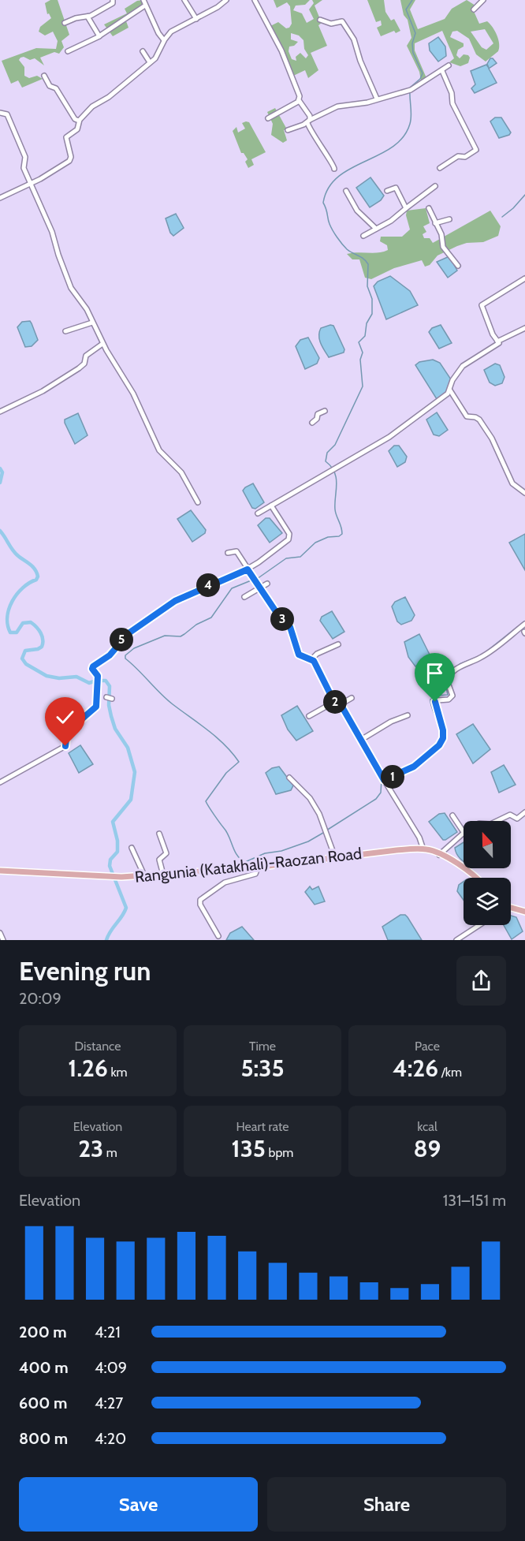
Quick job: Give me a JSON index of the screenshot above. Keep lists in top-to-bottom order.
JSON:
{
  "streets": {
    "main road": ["Rangunia (Katakhali)-Raozan Road"]
  },
  "north": "top",
  "page": {
    "pins": [
      "4",
      "3",
      "5",
      "2",
      "1"
    ],
    "heading": ["Evening run", "20:09"],
    "stats": [
      ["Distance", "1.26 km"],
      ["Time", "5:35"],
      ["Pace", "4:26 /km"],
      ["Elevation", "23 m"],
      ["Heart rate", "135 bpm"],
      ["kcal", "89"]
    ],
    "chart": ["Elevation", "131–151 m"],
    "list": [
      {
        "name": "200 m",
        "note": "4:21"
      },
      {
        "name": "400 m",
        "note": "4:09"
      },
      {
        "name": "600 m",
        "note": "4:27"
      },
      {
        "name": "800 m",
        "note": "4:20"
      }
    ],
    "buttons": ["Save", "Share"]
  }
}
